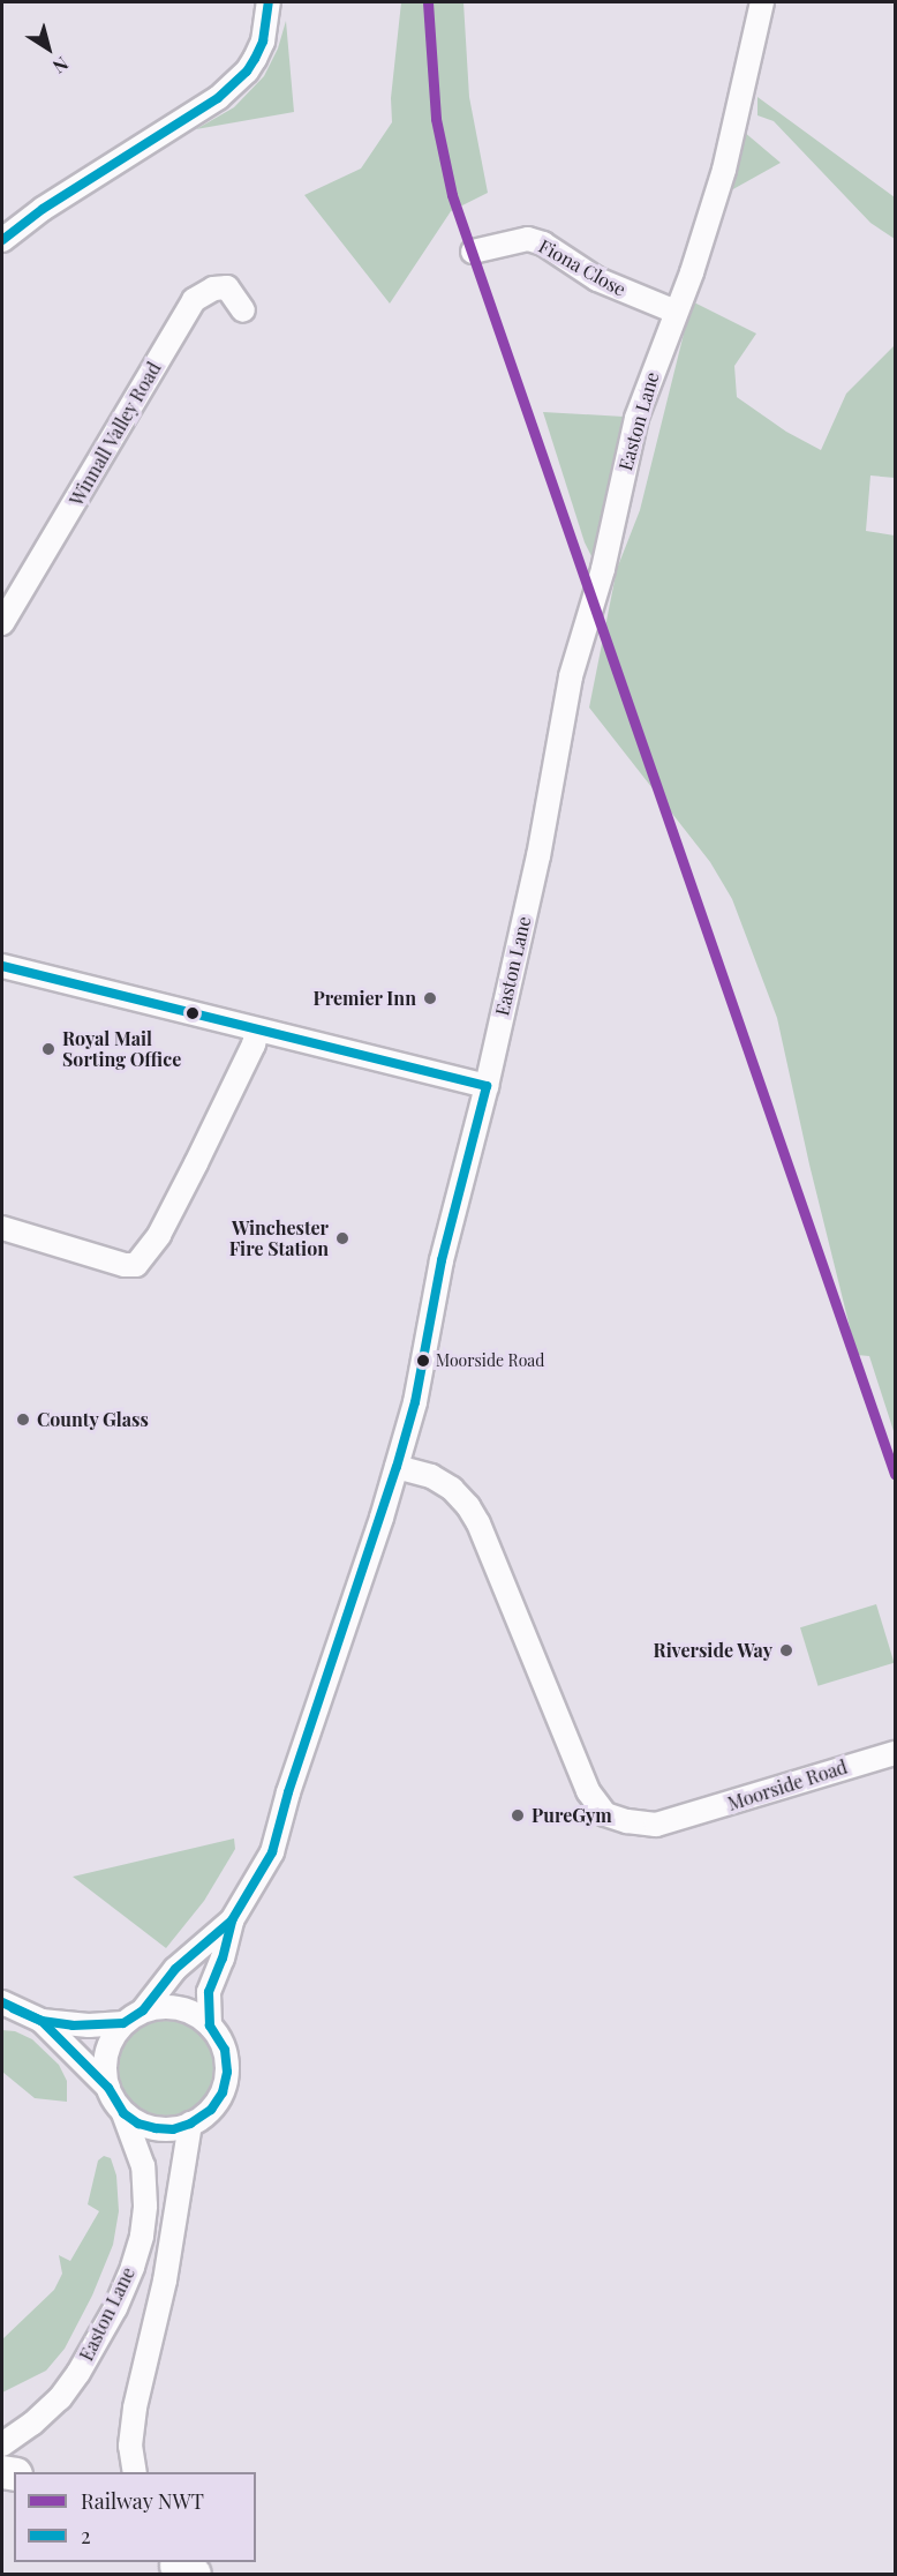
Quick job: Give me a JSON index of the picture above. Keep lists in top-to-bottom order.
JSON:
{
  "streets": {
    "street": [
      "Fiona Close",
      "Easton Lane",
      "Winnall Valley Road",
      "Moorside Road"
    ]
  },
  "crossings": [
    ["Fiona Close", "Easton Lane"],
    ["Easton Lane", "Moorside Road"]
  ],
  "places": [
    "Premier Inn",
    "Royal Mail Sorting Office",
    "Winchester Fire Station",
    "Moorside Road",
    "County Glass",
    "Riverside Way",
    "PureGym"
  ],
  "lines": ["rail line NWT", "transit line 2"],
  "legend": ["Railway NWT", "2"],
  "north": "bottom right"
}
